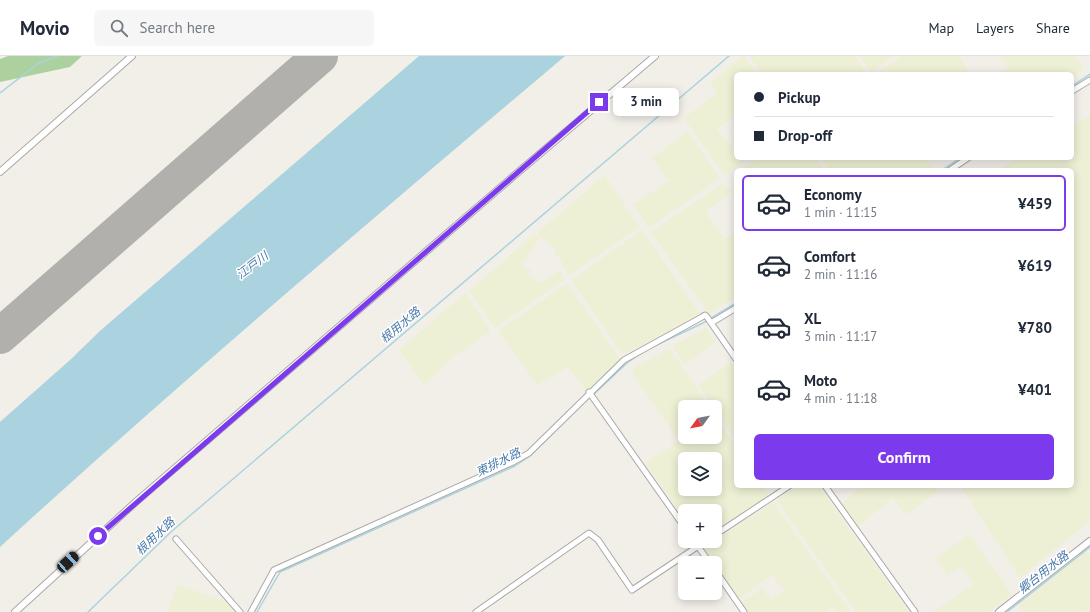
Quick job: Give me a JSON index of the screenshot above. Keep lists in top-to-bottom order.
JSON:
{
  "water": [
    "江戸川",
    "根用水路",
    "東排水路",
    "郷台用水路"
  ],
  "north": "bottom left",
  "page": {
    "header": "Movio",
    "search": "Search here",
    "nav": ["Map", "Layers", "Share"],
    "banner": ["Pickup", "Drop-off"],
    "bubble": "3 min",
    "list": [
      {
        "name": "Economy",
        "note": "1 min · 11:15",
        "value": "¥459"
      },
      {
        "name": "Comfort",
        "note": "2 min · 11:16",
        "value": "¥619"
      },
      {
        "name": "XL",
        "note": "3 min · 11:17",
        "value": "¥780"
      },
      {
        "name": "Moto",
        "note": "4 min · 11:18",
        "value": "¥401"
      }
    ],
    "map_buttons": ["+", "−"],
    "buttons": "Confirm"
  }
}
